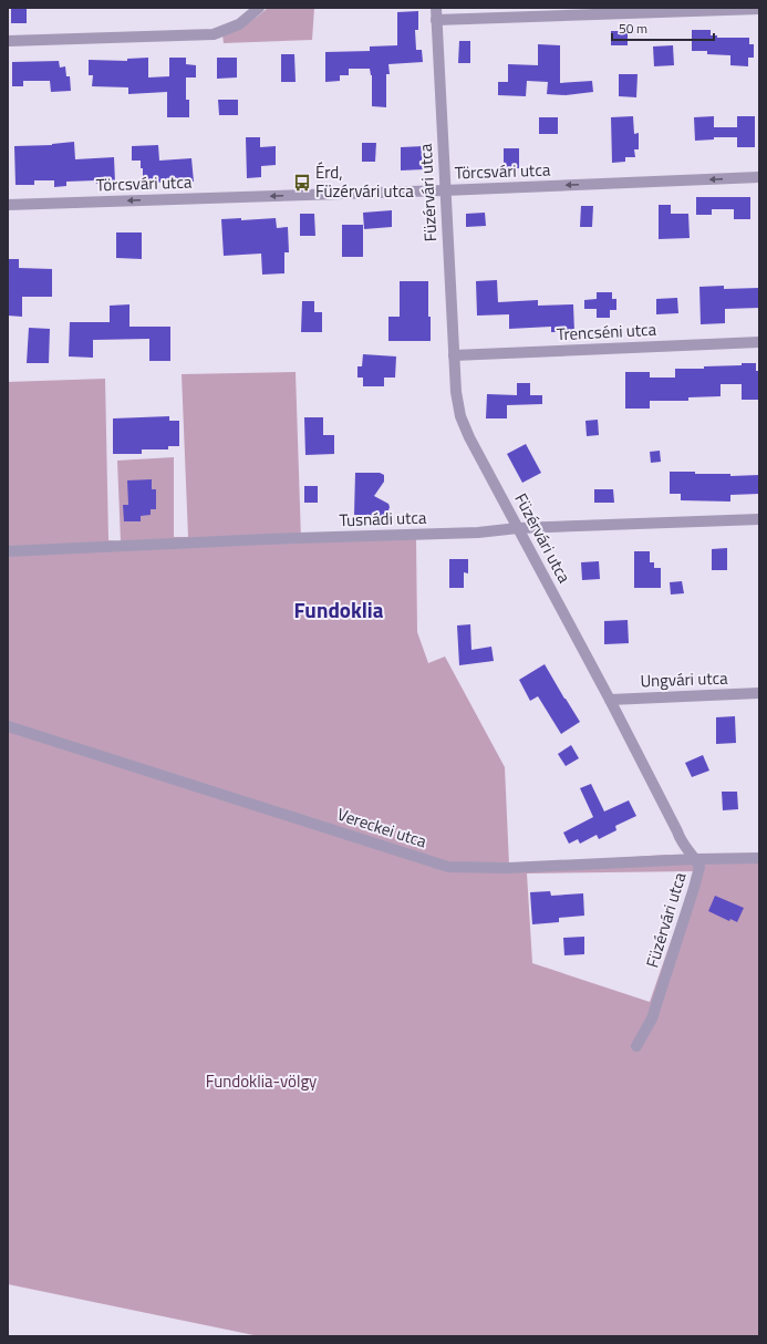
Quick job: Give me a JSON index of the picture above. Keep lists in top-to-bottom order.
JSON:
{
  "streets": {
    "street": [
      "Törcsvári utca",
      "Füzérvári utca",
      "Trencséni utca",
      "Tusnádi utca",
      "Ungvári utca",
      "Vereckei utca"
    ]
  },
  "crossings": [
    ["Törcsvári utca", "Füzérvári utca"],
    ["Füzérvári utca", "Trencséni utca"],
    ["Füzérvári utca", "Tusnádi utca"],
    ["Füzérvári utca", "Ungvári utca"],
    ["Füzérvári utca", "Vereckei utca"]
  ],
  "one_way": ["Törcsvári utca"],
  "districts": ["Fundoklia"],
  "parks": ["Fundoklia-völgy"],
  "places": {
    "bus stop": ["Érd, Füzérvári utca"]
  },
  "scale_bar": "50 m"
}
